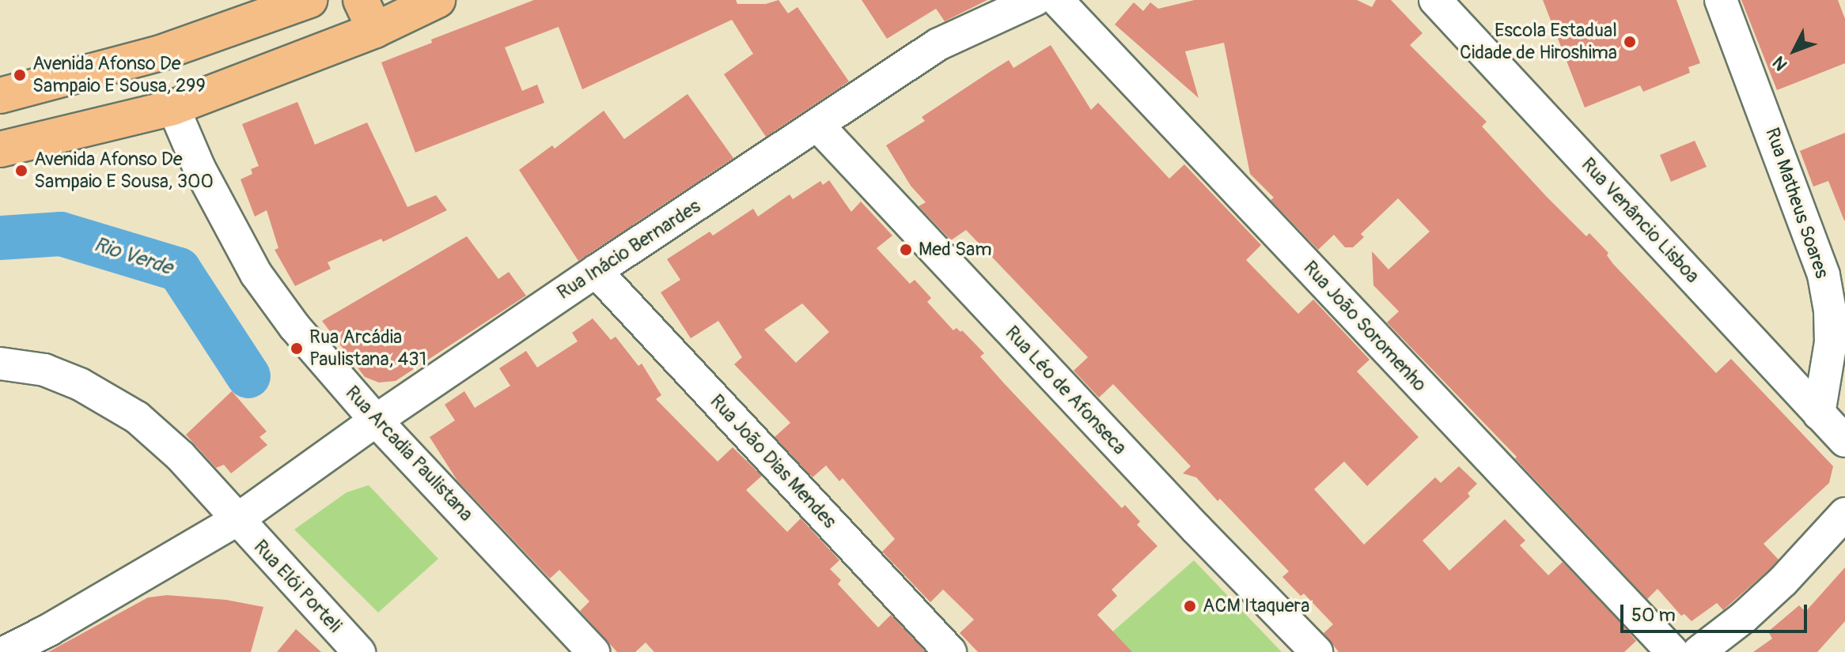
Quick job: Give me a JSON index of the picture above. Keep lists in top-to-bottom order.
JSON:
{
  "streets": {
    "street": [
      "Rua Matheus Soares",
      "Rua Venâncio Lisboa",
      "Rua Inácio Bernardes",
      "Rua João Soromenho",
      "Rua Léo de Afonseca",
      "Rua Arcadia Paulistana",
      "Rua João Dias Mendes",
      "Rua Elói Porteli"
    ]
  },
  "crossings": [
    ["Rua Matheus Soares", "Rua Venâncio Lisboa"],
    ["Rua Inácio Bernardes", "Rua Léo de Afonseca"],
    ["Rua Inácio Bernardes", "Rua Arcadia Paulistana"],
    ["Rua Inácio Bernardes", "Rua João Dias Mendes"],
    ["Rua Inácio Bernardes", "Rua Elói Porteli"]
  ],
  "water": ["Rio Verde"],
  "places": [
    "Escola Estadual Cidade de Hiroshima",
    "Avenida Afonso De Sampaio E Sousa, 299",
    "Avenida Afonso De Sampaio E Sousa, 300",
    "Med Sam",
    "Rua Arcádia Paulistana, 431",
    "ACM Itaquera"
  ],
  "scale_bar": "50 m",
  "north": "bottom left"
}
